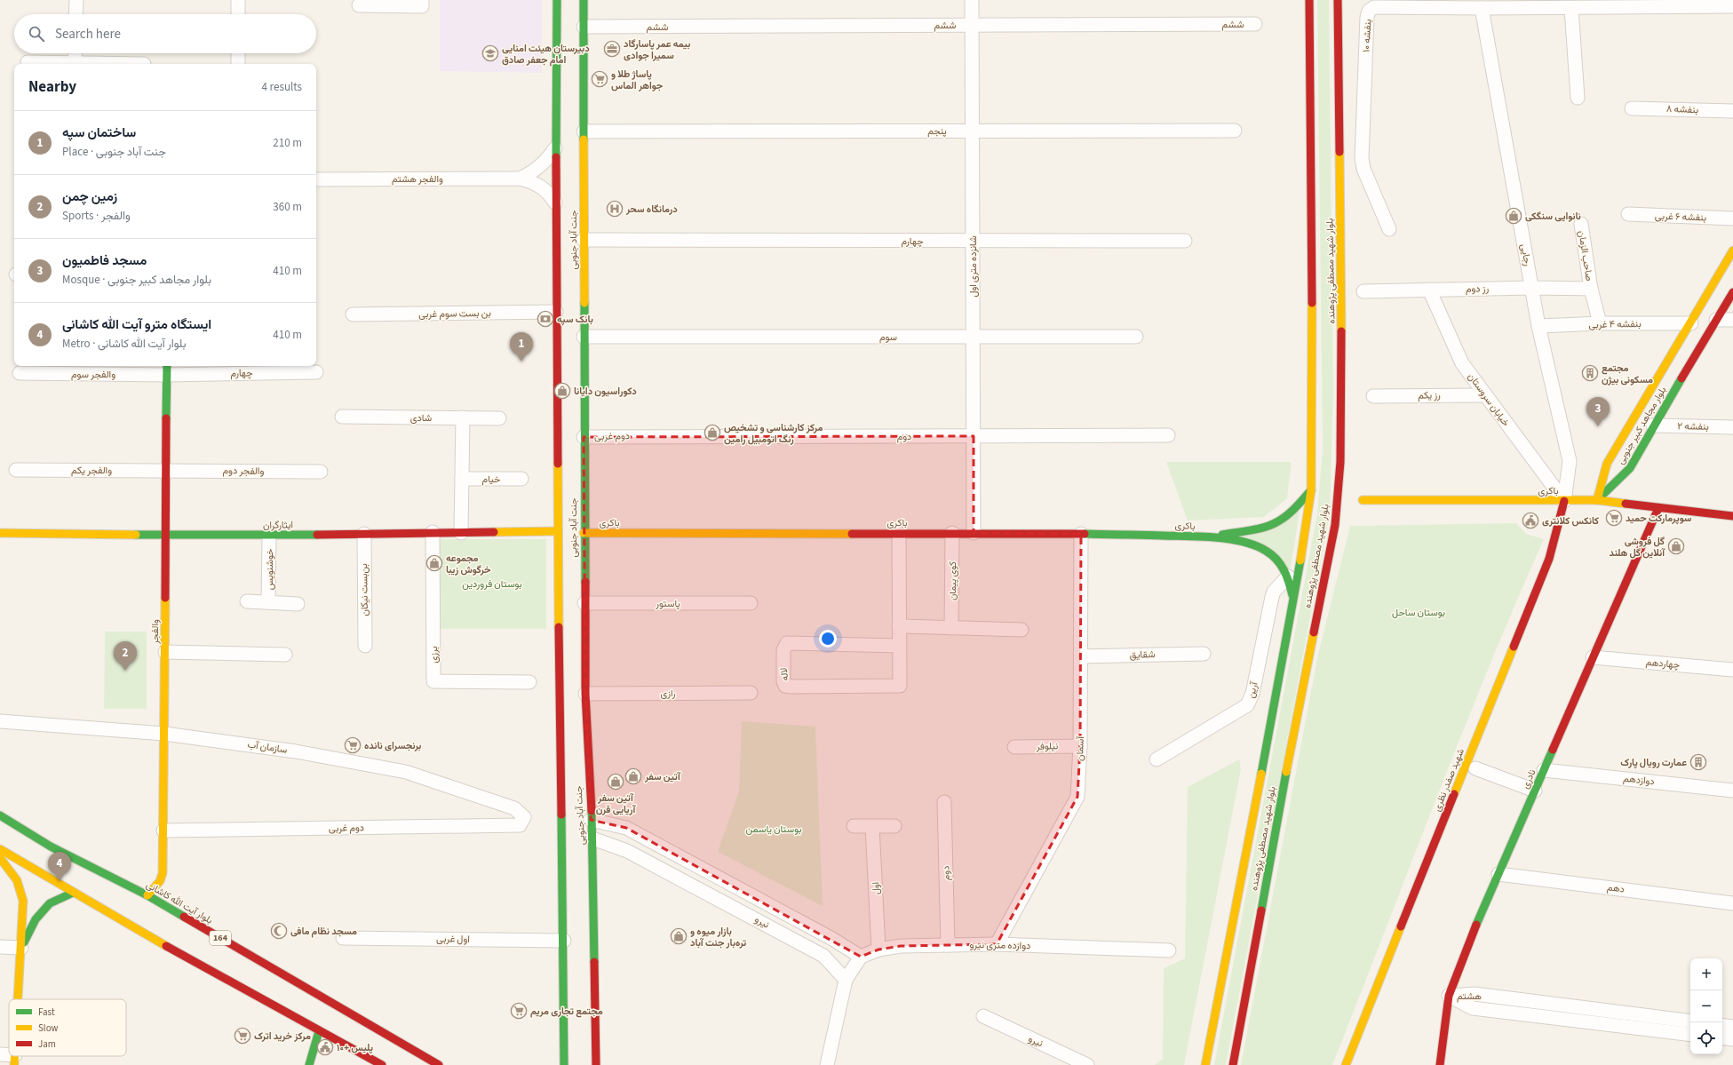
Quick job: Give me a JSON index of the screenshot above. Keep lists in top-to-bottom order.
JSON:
{
  "streets": {
    "main road": [
      "جنت آباد جنوبی",
      "بلوار شهید مصطفی پژوهنده",
      "بلوار مجاهد کبیر جنوبی",
      "باکری",
      "ایثارگران",
      "والفجر",
      "نادری",
      "شهید صفدر نظری",
      "بلوار آیت الله کاشانی",
      "164"
    ],
    "street": [
      "ششم",
      "بنفشه ۱۰",
      "بنفشه ۸",
      "پنجم",
      "والفجر هشتم",
      "بنفشه ۶ غربی",
      "چهارم",
      "رجایی",
      "صاحب الزمان",
      "شانزده متری اول",
      "رز دوم",
      "بن بست سوم غربی",
      "بنفشه ۴ غربی",
      "سوم",
      "والفجر سوم",
      "رز یکم",
      "خیابان سروستان",
      "شادی",
      "بنفشه ۲",
      "دوم غربی",
      "دوم",
      "والفجر یکم",
      "والفجر دوم",
      "خیام",
      "خوشنویس",
      "کوی پیمان",
      "بن‌بست نیکان",
      "پاستور",
      "برزی",
      "شقایق",
      "چهاردهم",
      "لاله",
      "آرین",
      "رازی",
      "نیلوفر",
      "سازمان آب",
      "آسمان",
      "دوازدهم",
      "اول",
      "دهم",
      "نیرو",
      "اول غربی",
      "دوازده متری نیرو",
      "هشتم"
    ]
  },
  "crossings": [
    ["ششم", "جنت آباد جنوبی"],
    ["ششم", "شانزده متری اول"],
    ["بنفشه ۱۰", "رجایی"],
    ["پنجم", "جنت آباد جنوبی"],
    ["پنجم", "شانزده متری اول"],
    ["جنت آباد جنوبی", "چهارم"],
    ["جنت آباد جنوبی", "بن بست سوم غربی"],
    ["جنت آباد جنوبی", "سوم"],
    ["جنت آباد جنوبی", "دوم غربی"],
    ["جنت آباد جنوبی", "باکری"],
    ["جنت آباد جنوبی", "ایثارگران"],
    ["جنت آباد جنوبی", "پاستور"],
    ["جنت آباد جنوبی", "رازی"],
    ["جنت آباد جنوبی", "نیرو"],
    ["جنت آباد جنوبی", "اول غربی"],
    ["چهارم", "شانزده متری اول"],
    ["چهارم", "والفجر سوم"],
    ["چهارم", "والفجر"],
    ["رجایی", "رز دوم"],
    ["رجایی", "بنفشه ۴ غربی"],
    ["رجایی", "خیابان سروستان"],
    ["رجایی", "باکری"],
    ["رجایی", "شهید صفدر نظری"],
    ["صاحب الزمان", "رز دوم"],
    ["صاحب الزمان", "بنفشه ۴ غربی"],
    ["شانزده متری اول", "سوم"],
    ["شانزده متری اول", "دوم"],
    ["شانزده متری اول", "باکری"],
    ["بلوار شهید مصطفی پژوهنده", "باکری"],
    ["رز دوم", "خیابان سروستان"],
    ["بنفشه ۴ غربی", "بلوار مجاهد کبیر جنوبی"],
    ["والفجر سوم", "والفجر"],
    ["رز یکم", "خیابان سروستان"],
    ["خیابان سروستان", "باکری"],
    ["خیابان سروستان", "شهید صفدر نظری"],
    ["بلوار مجاهد کبیر جنوبی", "بنفشه ۲"],
    ["بلوار مجاهد کبیر جنوبی", "باکری"],
    ["دوم غربی", "دوم"],
    ["دوم غربی", "والفجر"],
    ["دوم غربی", "سازمان آب"],
    ["دوم", "دوازده متری نیرو"],
    ["والفجر یکم", "والفجر دوم"],
    ["والفجر یکم", "والفجر"],
    ["والفجر دوم", "والفجر"],
    ["باکری", "کوی پیمان"],
    ["باکری", "لاله"],
    ["باکری", "آرین"],
    ["باکری", "آسمان"],
    ["باکری", "نادری"],
    ["باکری", "شهید صفدر نظری"],
    ["ایثارگران", "خوشنویس"],
    ["ایثارگران", "بن‌بست نیکان"],
    ["ایثارگران", "والفجر"],
    ["ایثارگران", "برزی"],
    ["والفجر", "سازمان آب"],
    ["والفجر", "بلوار آیت الله کاشانی"],
    ["شقایق", "آسمان"],
    ["چهاردهم", "نادری"],
    ["نیلوفر", "آسمان"],
    ["آسمان", "دوازده متری نیرو"],
    ["نادری", "دوازدهم"],
    ["نادری", "دهم"],
    ["نادری", "هشتم"],
    ["اول", "دوازده متری نیرو"],
    ["نیرو", "دوازده متری نیرو"]
  ],
  "parks": ["بوستان فروردین", "بوستان ساحل", "بوستان یاسمن"],
  "places": {
    "office": ["بیمه عمر پاسارگاد سمیرا جوادی"],
    "school or university": ["دبیرستان هیئت امنایی امام جعفر صادق"],
    "supermarket": [
      "پاساژ طلا و جواهر الماس",
      "سوپرمارکت حمید",
      "برنجسرای نانده",
      "مجتمع تجاری مریم",
      "مرکز خرید اترک"
    ],
    "hospital": ["درمانگاه سحر"],
    "shop": [
      "نانوایی سنگکی",
      "دکوراسیون دایانا",
      "مرکز کارشناسی و تشخیص رنگ اتومبیل رامین",
      "گل فروشی آنلاین گل هلند",
      "مجموعه خرگوش زیبا",
      "آتین سفر",
      "آتین سفر آریایی قرن",
      "بازار میوه و تره‌بار جنت آباد"
    ],
    "bank": ["بانک سپه"],
    "building": ["مجتمع مسکونی بیژن", "عمارت رویال پارک"],
    "public building": ["کانکس کلانتری", "پلیس +۱۰"],
    "mosque": ["مسجد نظام مافی"]
  },
  "legend": ["Fast", "Slow", "Jam"],
  "page": {
    "search": "Search here",
    "heading": ["Nearby", "4 results"],
    "list": [
      {
        "mark": "1",
        "name": "ساختمان سپه",
        "note": "Place · جنت آباد جنوبی",
        "value": "210 m"
      },
      {
        "mark": "2",
        "name": "زمین چمن",
        "note": "Sports · والفجر",
        "value": "360 m"
      },
      {
        "mark": "3",
        "name": "مسجد فاطمیون",
        "note": "Mosque · بلوار مجاهد کبیر جنوبی",
        "value": "410 m"
      },
      {
        "mark": "4",
        "name": "ایستگاه مترو آیت الله کاشانی",
        "note": "Metro · بلوار آیت الله کاشانی",
        "value": "410 m"
      }
    ],
    "pins": [
      "1",
      "3",
      "2",
      "4"
    ],
    "map_buttons": ["+", "−"]
  }
}
